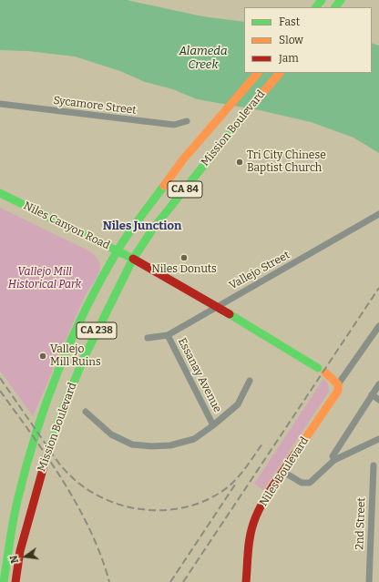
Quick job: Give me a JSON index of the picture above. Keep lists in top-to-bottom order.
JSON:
{
  "streets": {
    "main road": [
      "Mission Boulevard",
      "CA 84",
      "Niles Canyon Road",
      "CA 238",
      "Niles Boulevard"
    ],
    "street": [
      "Sycamore Street",
      "Vallejo Street",
      "Essanay Avenue",
      "2nd Street"
    ]
  },
  "crossings": [
    ["Mission Boulevard", "Niles Canyon Road"],
    ["Vallejo Street", "Essanay Avenue"]
  ],
  "districts": ["Niles Junction"],
  "water": ["Alameda Creek"],
  "parks": ["Vallejo Mill Historical Park"],
  "places": ["Tri City Chinese Baptist Church", "Niles Donuts", "Vallejo Mill Ruins"],
  "legend": ["Fast", "Slow", "Jam"],
  "north": "left"
}
